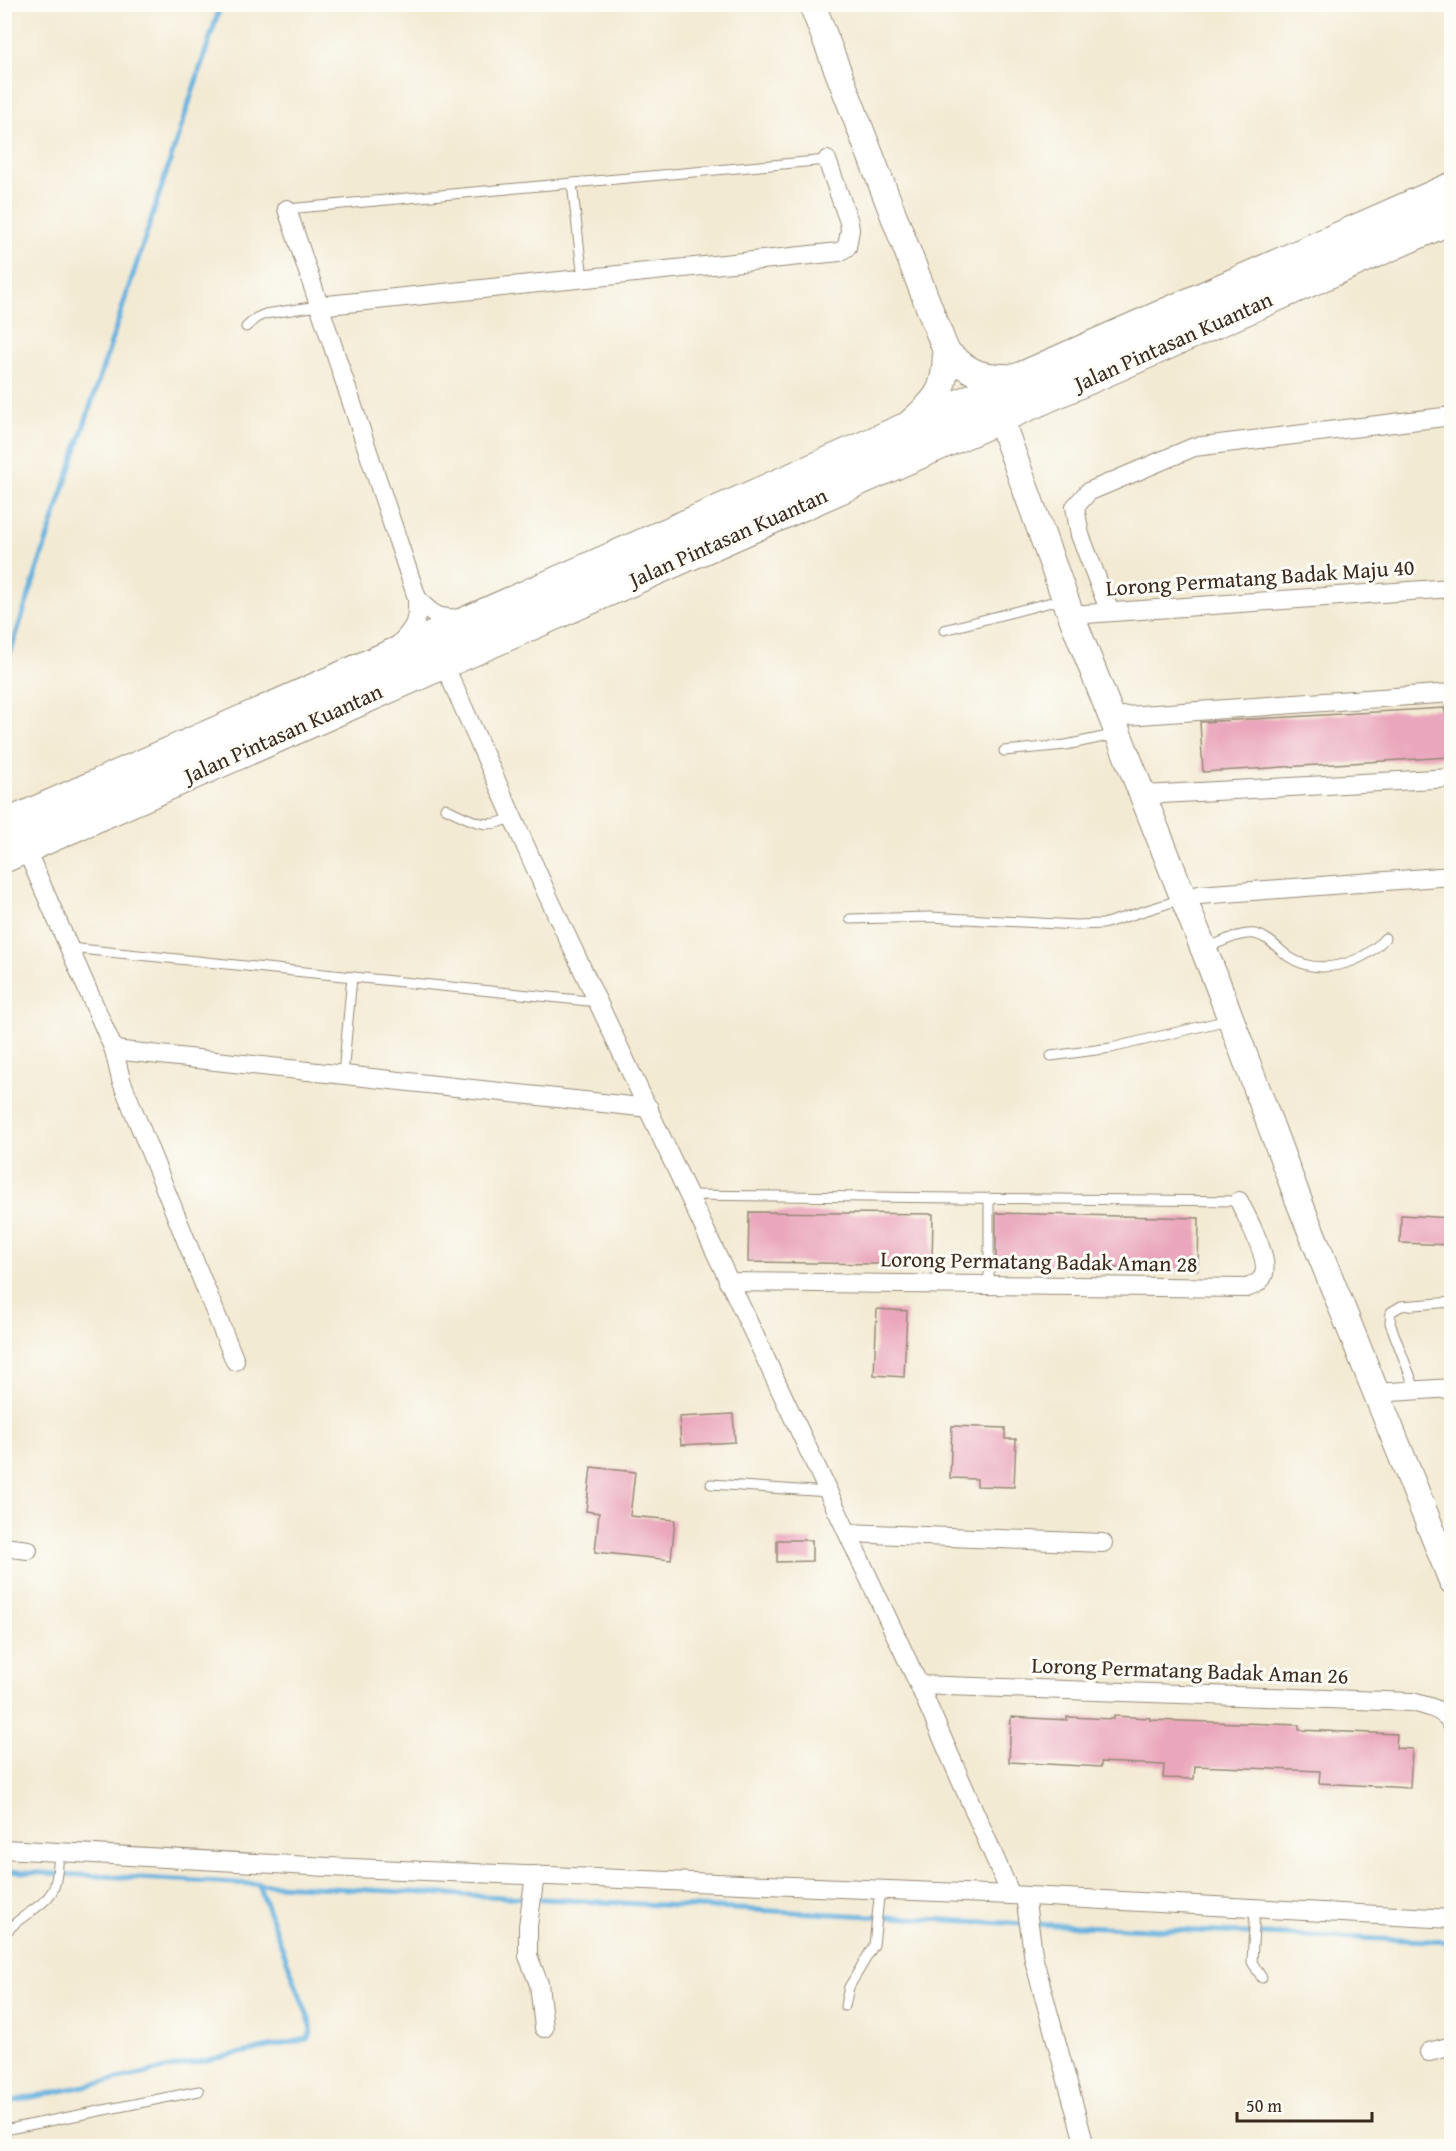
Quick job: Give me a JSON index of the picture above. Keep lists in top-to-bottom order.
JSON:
{
  "streets": {
    "highway": ["Jalan Pintasan Kuantan"],
    "street": ["Lorong Permatang Badak Maju 40", "Lorong Permatang Badak Aman 28", "Lorong Permatang Badak Aman 26"]
  },
  "scale_bar": "50 m"
}
